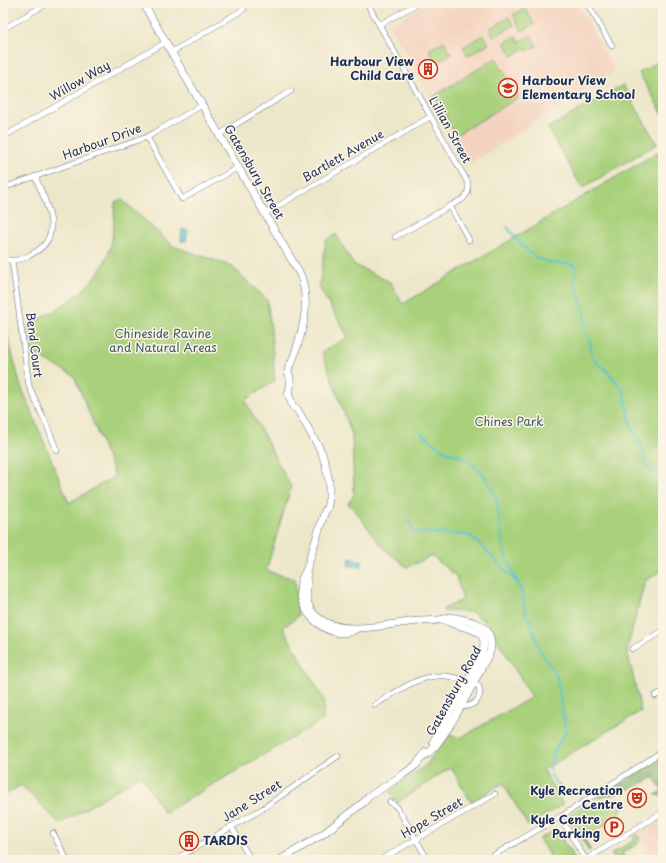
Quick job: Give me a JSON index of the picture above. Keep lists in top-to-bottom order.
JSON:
{
  "streets": {
    "street": [
      "Willow Way",
      "Lillian Street",
      "Harbour Drive",
      "Bartlett Avenue",
      "Gatensbury Street",
      "Bend Court",
      "Gatensbury Road",
      "Jane Street",
      "Hope Street"
    ]
  },
  "crossings": [
    ["Willow Way", "Gatensbury Street"],
    ["Lillian Street", "Bartlett Avenue"],
    ["Harbour Drive", "Gatensbury Street"],
    ["Bartlett Avenue", "Gatensbury Street"],
    ["Gatensbury Street", "Gatensbury Road"]
  ],
  "parks": ["Chineside Ravine and Natural Areas", "Chines Park"],
  "places": {
    "building": ["Harbour View Child Care", "TARDIS"],
    "school or university": ["Harbour View Elementary School"],
    "theatre": ["Kyle Recreation Centre"],
    "parking": ["Kyle Centre Parking"]
  }
}
